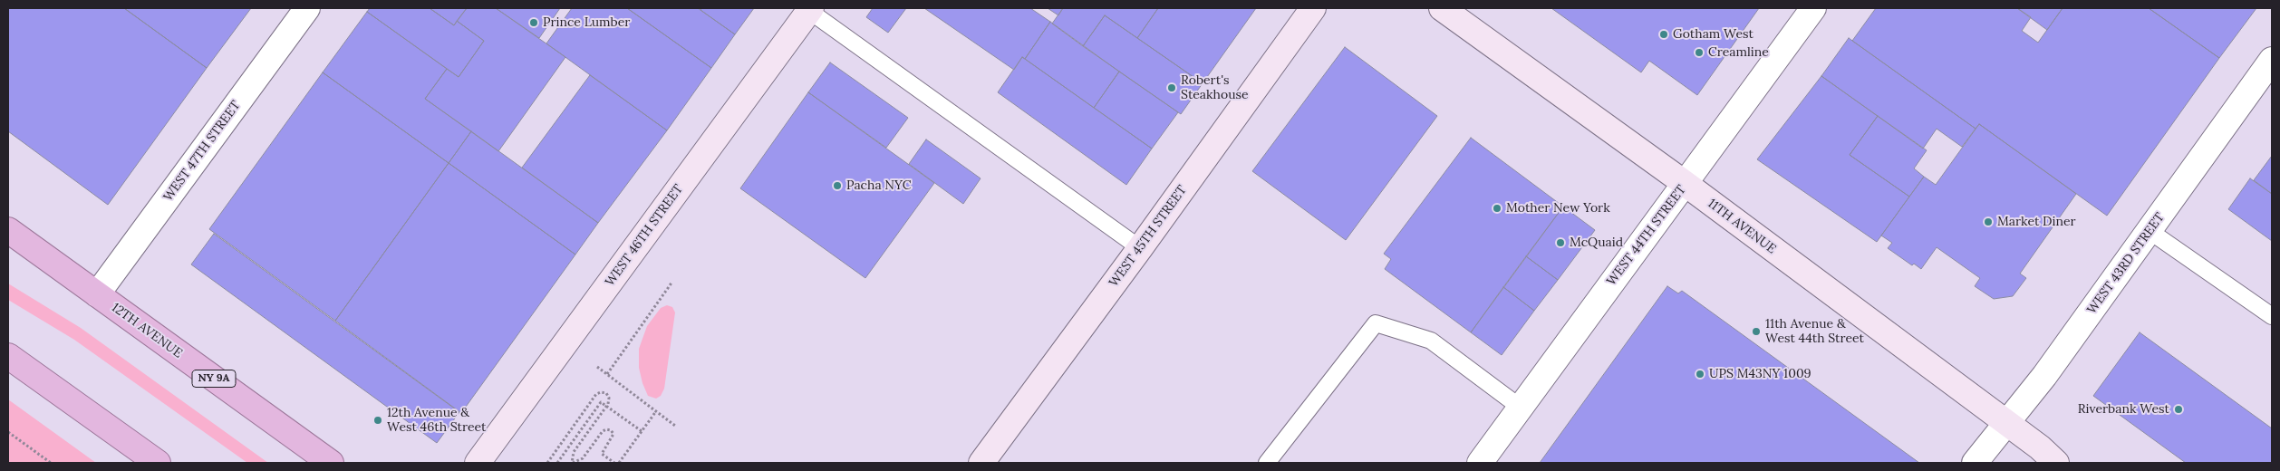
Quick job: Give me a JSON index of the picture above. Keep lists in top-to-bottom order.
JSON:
{
  "streets": {
    "highway": ["12TH AVENUE", "NY 9A"],
    "main road": ["11TH AVENUE", "WEST 46TH STREET", "WEST 45TH STREET"],
    "street": ["WEST 47TH STREET", "WEST 44TH STREET", "WEST 43RD STREET"]
  },
  "crossings": [
    ["WEST 47TH STREET", "12TH AVENUE"],
    ["11TH AVENUE", "WEST 44TH STREET"],
    ["11TH AVENUE", "WEST 43RD STREET"]
  ],
  "places": [
    "Prince Lumber",
    "Gotham West",
    "Creamline",
    "Robert's Steakhouse",
    "Pacha NYC",
    "Mother New York",
    "Market Diner",
    "McQuaid",
    "11th Avenue & West 44th Street",
    "UPS M43NY 1009",
    "Riverbank West",
    "12th Avenue & West 46th Street"
  ]
}
